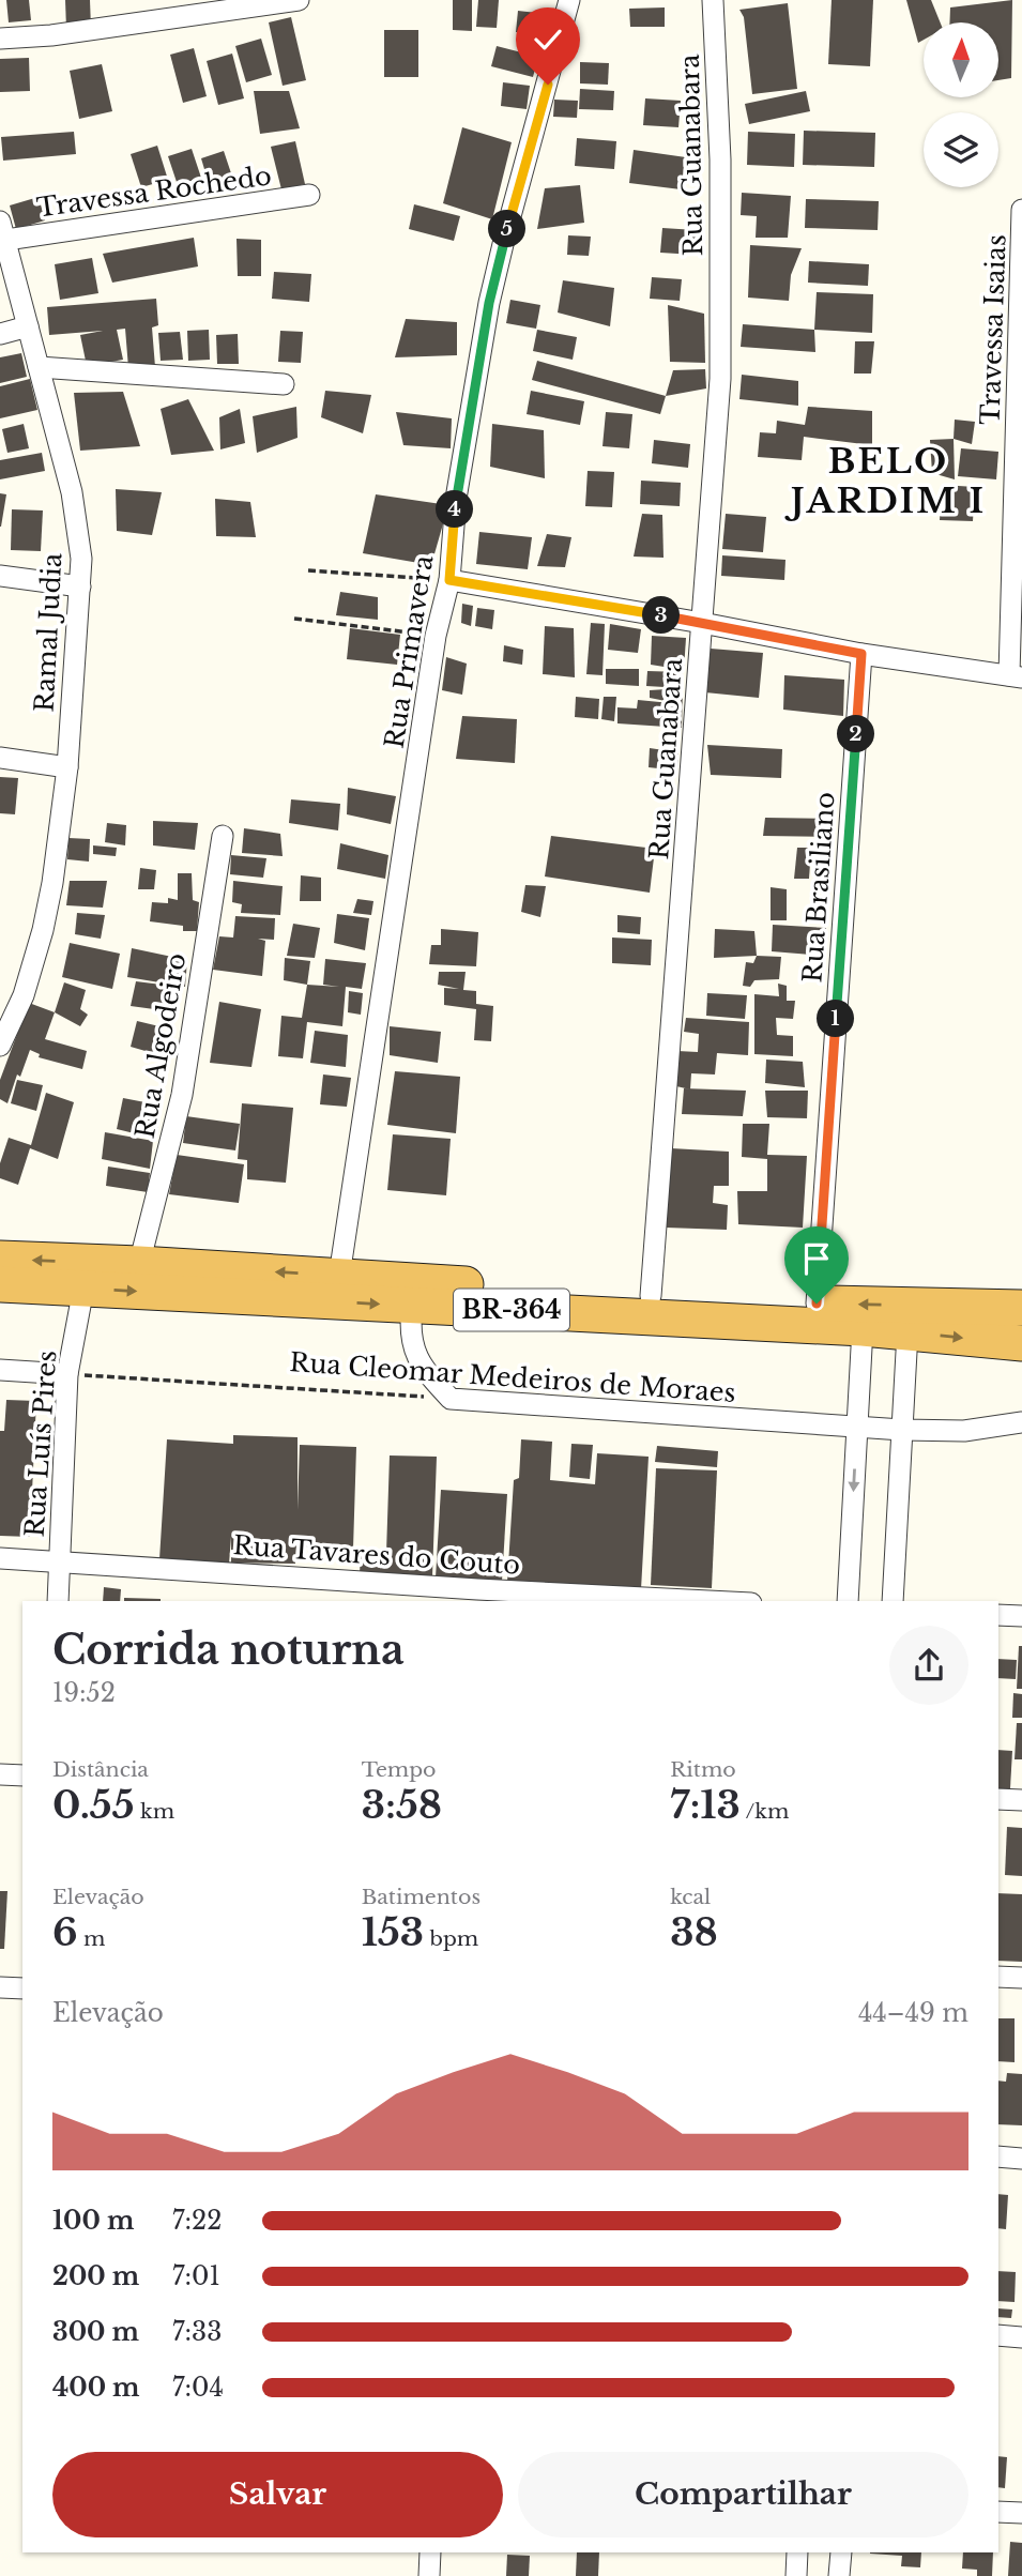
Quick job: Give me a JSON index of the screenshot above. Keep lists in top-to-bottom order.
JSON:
{
  "streets": {
    "highway": ["BR-364"],
    "street": [
      "Rua Guanabara",
      "Travessa Rochedo",
      "Travessa Isaias",
      "Ramal Judia",
      "Rua Primavera",
      "Rua Brasiliano",
      "Rua Algodeiro",
      "Rua Cleomar Medeiros de Moraes",
      "Rua Luís Pires",
      "Rua Tavares do Couto"
    ]
  },
  "crossings": [
    ["Rua Guanabara", "BR-364"],
    ["Travessa Rochedo", "Ramal Judia"],
    ["Rua Primavera", "BR-364"],
    ["Rua Brasiliano", "BR-364"],
    ["Rua Algodeiro", "BR-364"],
    ["BR-364", "Rua Luís Pires"],
    ["Rua Cleomar Medeiros de Moraes", "Rua Luís Pires"],
    ["Rua Luís Pires", "Rua Tavares do Couto"]
  ],
  "districts": ["BELO JARDIM I"],
  "north": "top",
  "page": {
    "pins": [
      "5",
      "4",
      "3",
      "2",
      "1"
    ],
    "heading": ["Corrida noturna", "19:52"],
    "stats": [
      ["Distância", "0.55 km"],
      ["Tempo", "3:58"],
      ["Ritmo", "7:13 /km"],
      ["Elevação", "6 m"],
      ["Batimentos", "153 bpm"],
      ["kcal", "38"]
    ],
    "chart": ["Elevação", "44–49 m"],
    "list": [
      {
        "name": "100 m",
        "note": "7:22"
      },
      {
        "name": "200 m",
        "note": "7:01"
      },
      {
        "name": "300 m",
        "note": "7:33"
      },
      {
        "name": "400 m",
        "note": "7:04"
      }
    ],
    "buttons": ["Salvar", "Compartilhar"]
  }
}
